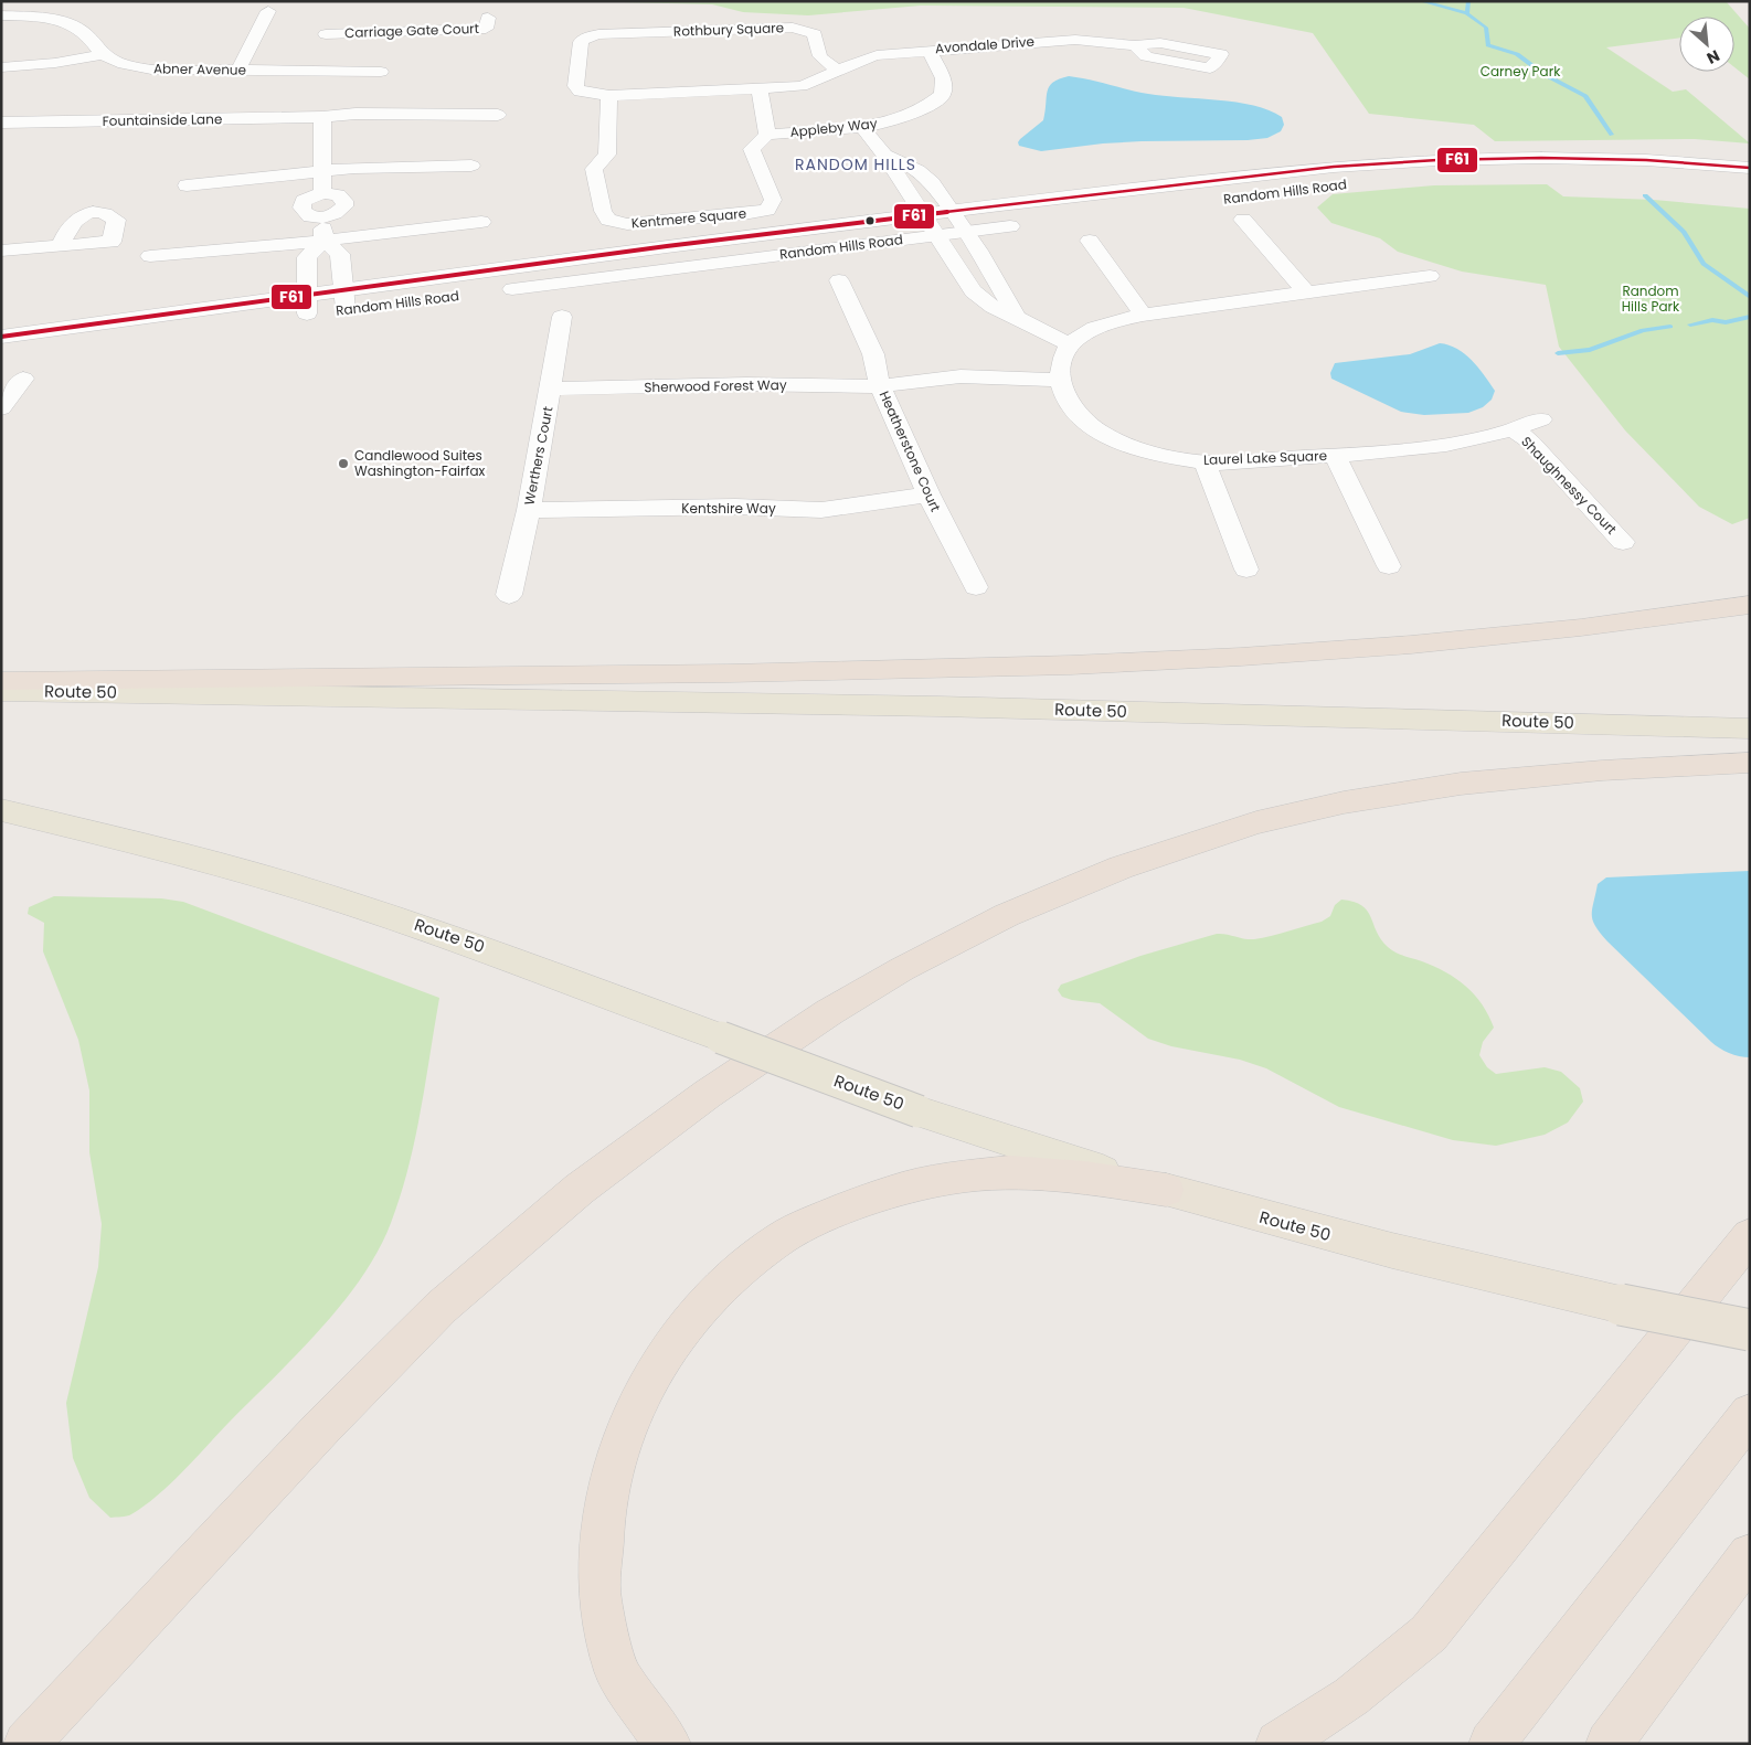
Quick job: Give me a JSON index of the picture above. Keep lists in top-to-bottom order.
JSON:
{
  "streets": {
    "highway": ["Route 50"],
    "street": [
      "Rothbury Square",
      "Carriage Gate Court",
      "Avondale Drive",
      "Abner Avenue",
      "Fountainside Lane",
      "Appleby Way",
      "Random Hills Road",
      "Kentmere Square",
      "Sherwood Forest Way",
      "Heatherstone Court",
      "Werthers Court",
      "Laurel Lake Square",
      "Shaughnessy Court",
      "Kentshire Way"
    ]
  },
  "crossings": [
    ["Rothbury Square", "Avondale Drive"],
    ["Rothbury Square", "Kentmere Square"],
    ["Avondale Drive", "Appleby Way"],
    ["Appleby Way", "Kentmere Square"],
    ["Sherwood Forest Way", "Heatherstone Court"],
    ["Sherwood Forest Way", "Werthers Court"],
    ["Sherwood Forest Way", "Laurel Lake Square"],
    ["Heatherstone Court", "Kentshire Way"],
    ["Werthers Court", "Kentshire Way"],
    ["Laurel Lake Square", "Shaughnessy Court"]
  ],
  "districts": ["RANDOM HILLS"],
  "parks": ["Carney Park", "Random Hills Park"],
  "places": ["Candlewood Suites Washington-Fairfax"],
  "lines": ["transit line F61"],
  "north": "bottom right"
}
